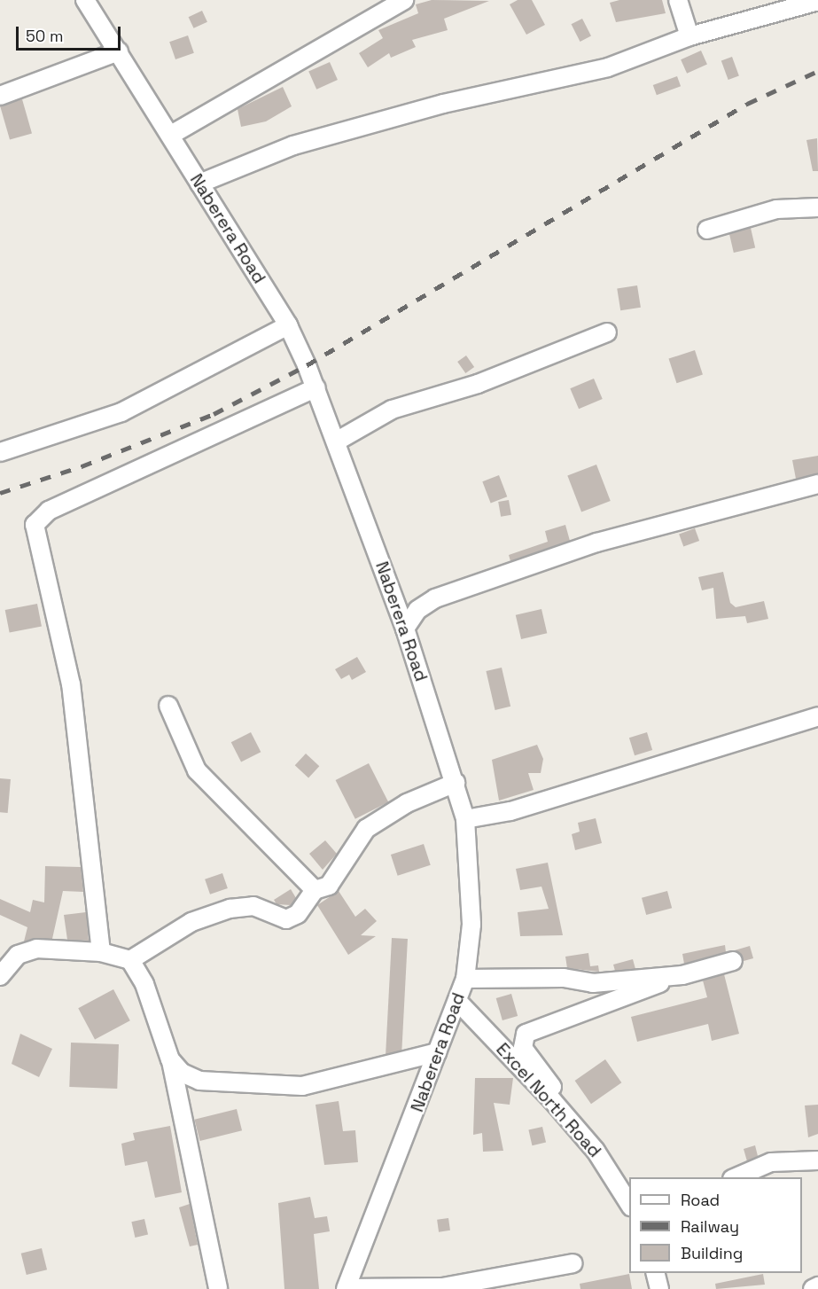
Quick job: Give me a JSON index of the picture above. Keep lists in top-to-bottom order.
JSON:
{
  "streets": {
    "street": ["Naberera Road", "Excel North Road"]
  },
  "crossings": [
    ["Naberera Road", "Excel North Road"]
  ],
  "legend": ["Road", "Railway", "Building"],
  "scale_bar": "50 m"
}
